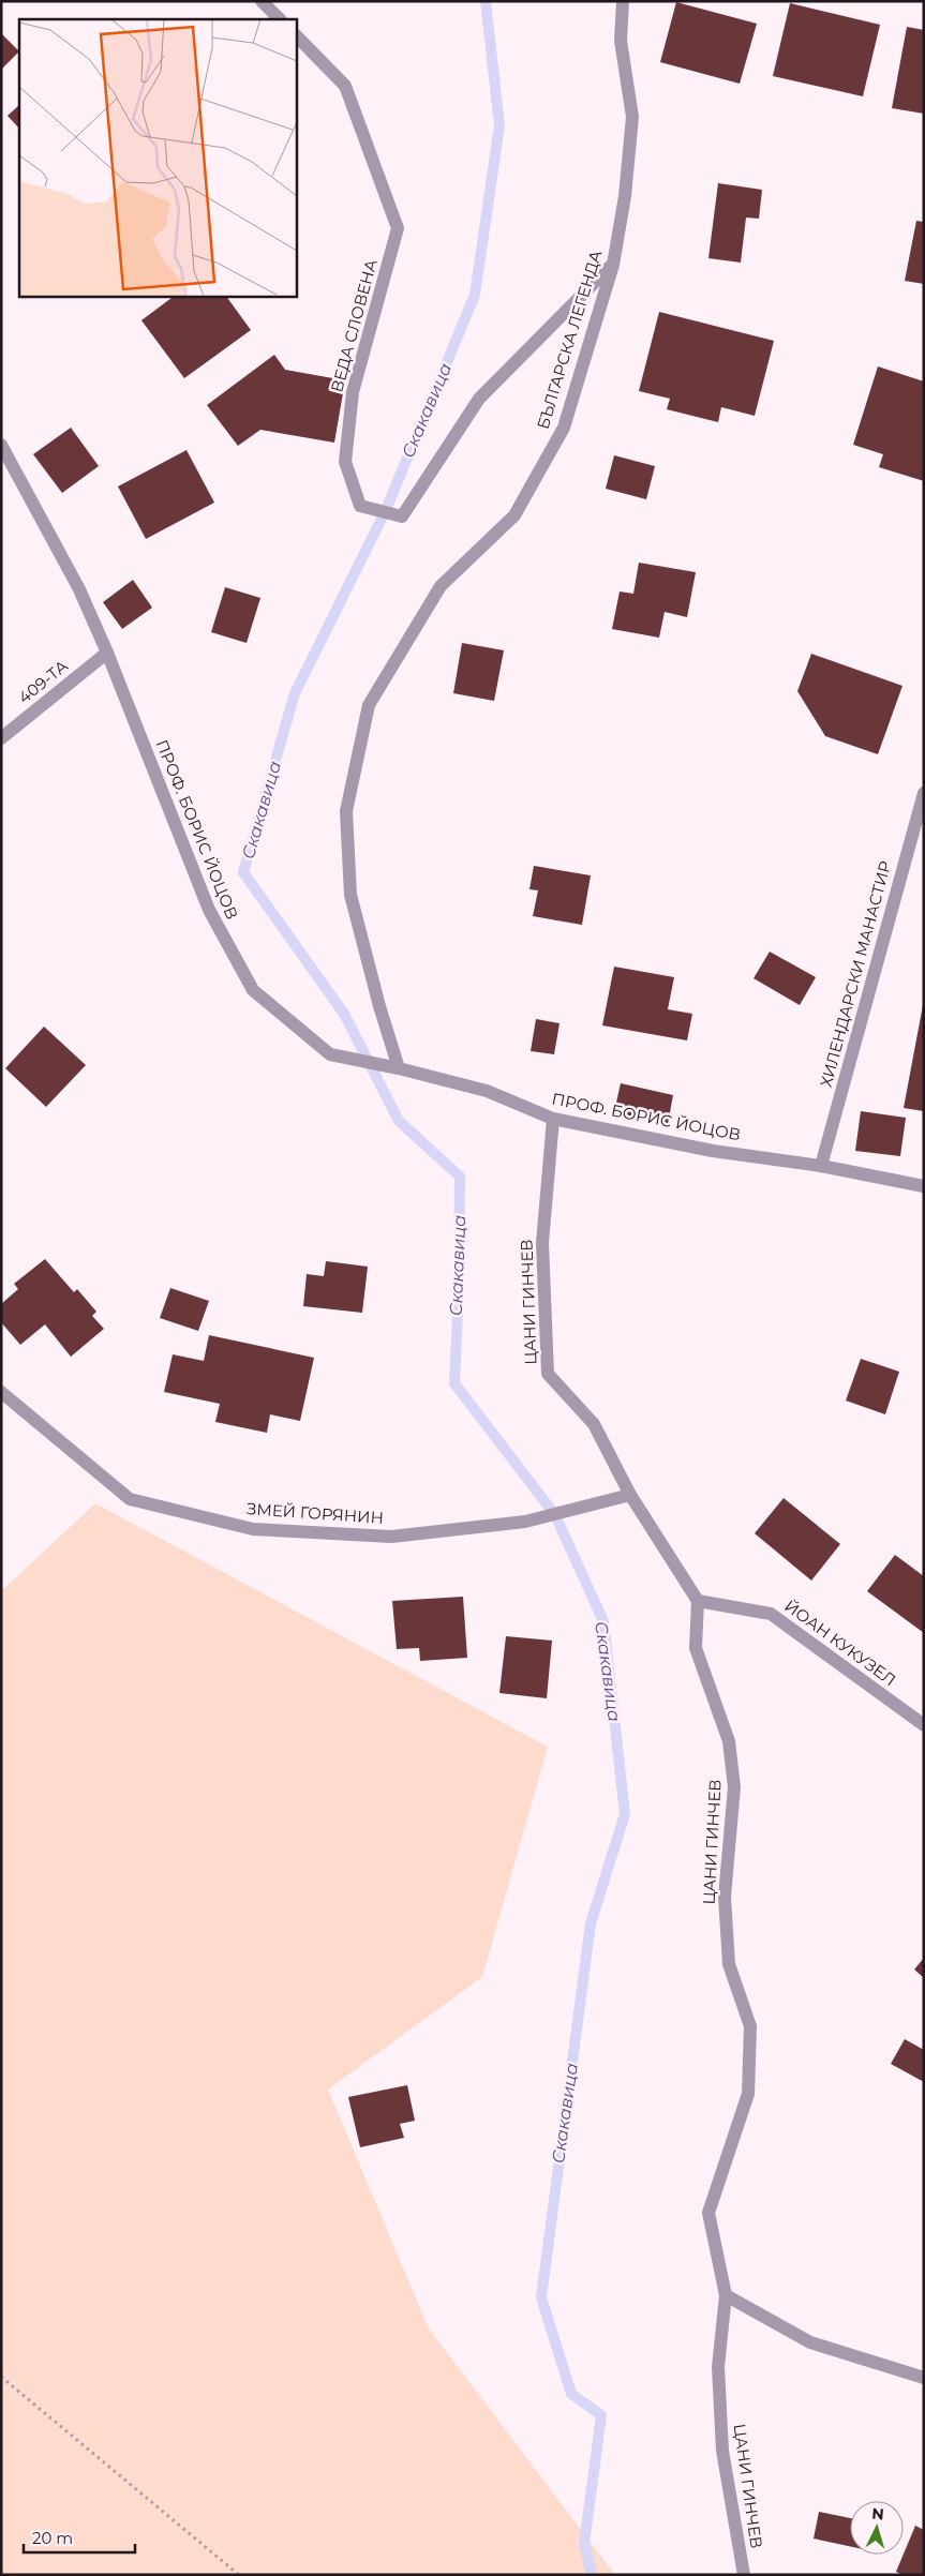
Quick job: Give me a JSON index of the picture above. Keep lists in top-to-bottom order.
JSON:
{
  "streets": {
    "street": [
      "ВЕДА СЛОВЕНА",
      "БЪЛГАРСКА ЛЕГЕНДА",
      "409-ТА",
      "ПРОФ. БОРИС ЙОЦОВ",
      "ХИЛЕНДАРСКИ МАНАСТИР",
      "ЦАНИ ГИНЧЕВ",
      "ЗМЕЙ ГОРЯНИН",
      "ЙОАН КУКУЗЕЛ"
    ]
  },
  "crossings": [
    ["ВЕДА СЛОВЕНА", "БЪЛГАРСКА ЛЕГЕНДА"],
    ["БЪЛГАРСКА ЛЕГЕНДА", "ПРОФ. БОРИС ЙОЦОВ"],
    ["409-ТА", "ПРОФ. БОРИС ЙОЦОВ"],
    ["ПРОФ. БОРИС ЙОЦОВ", "ХИЛЕНДАРСКИ МАНАСТИР"],
    ["ПРОФ. БОРИС ЙОЦОВ", "ЦАНИ ГИНЧЕВ"],
    ["ЦАНИ ГИНЧЕВ", "ЗМЕЙ ГОРЯНИН"],
    ["ЦАНИ ГИНЧЕВ", "ЙОАН КУКУЗЕЛ"]
  ],
  "water": ["Скакавица"],
  "scale_bar": "20 m",
  "north": "top"
}
